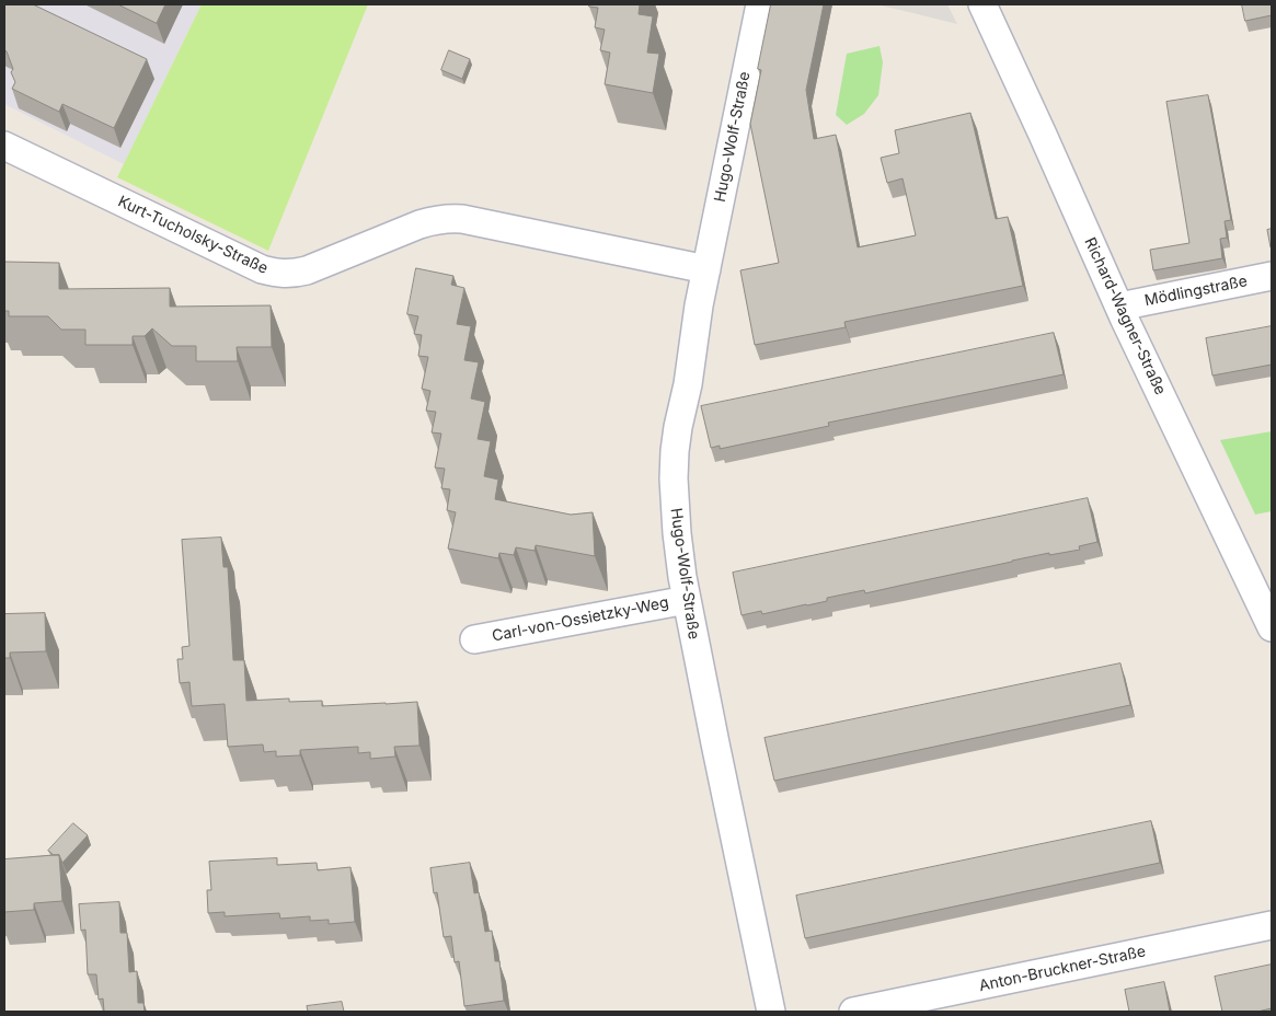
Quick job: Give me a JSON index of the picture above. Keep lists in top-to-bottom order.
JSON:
{
  "streets": {
    "street": [
      "Hugo-Wolf-Straße",
      "Kurt-Tucholsky-Straße",
      "Mödlingstraße",
      "Richard-Wagner-Straße",
      "Carl-von-Ossietzky-Weg",
      "Anton-Bruckner-Straße"
    ]
  },
  "crossings": [
    ["Hugo-Wolf-Straße", "Kurt-Tucholsky-Straße"],
    ["Hugo-Wolf-Straße", "Carl-von-Ossietzky-Weg"],
    ["Mödlingstraße", "Richard-Wagner-Straße"]
  ]
}
